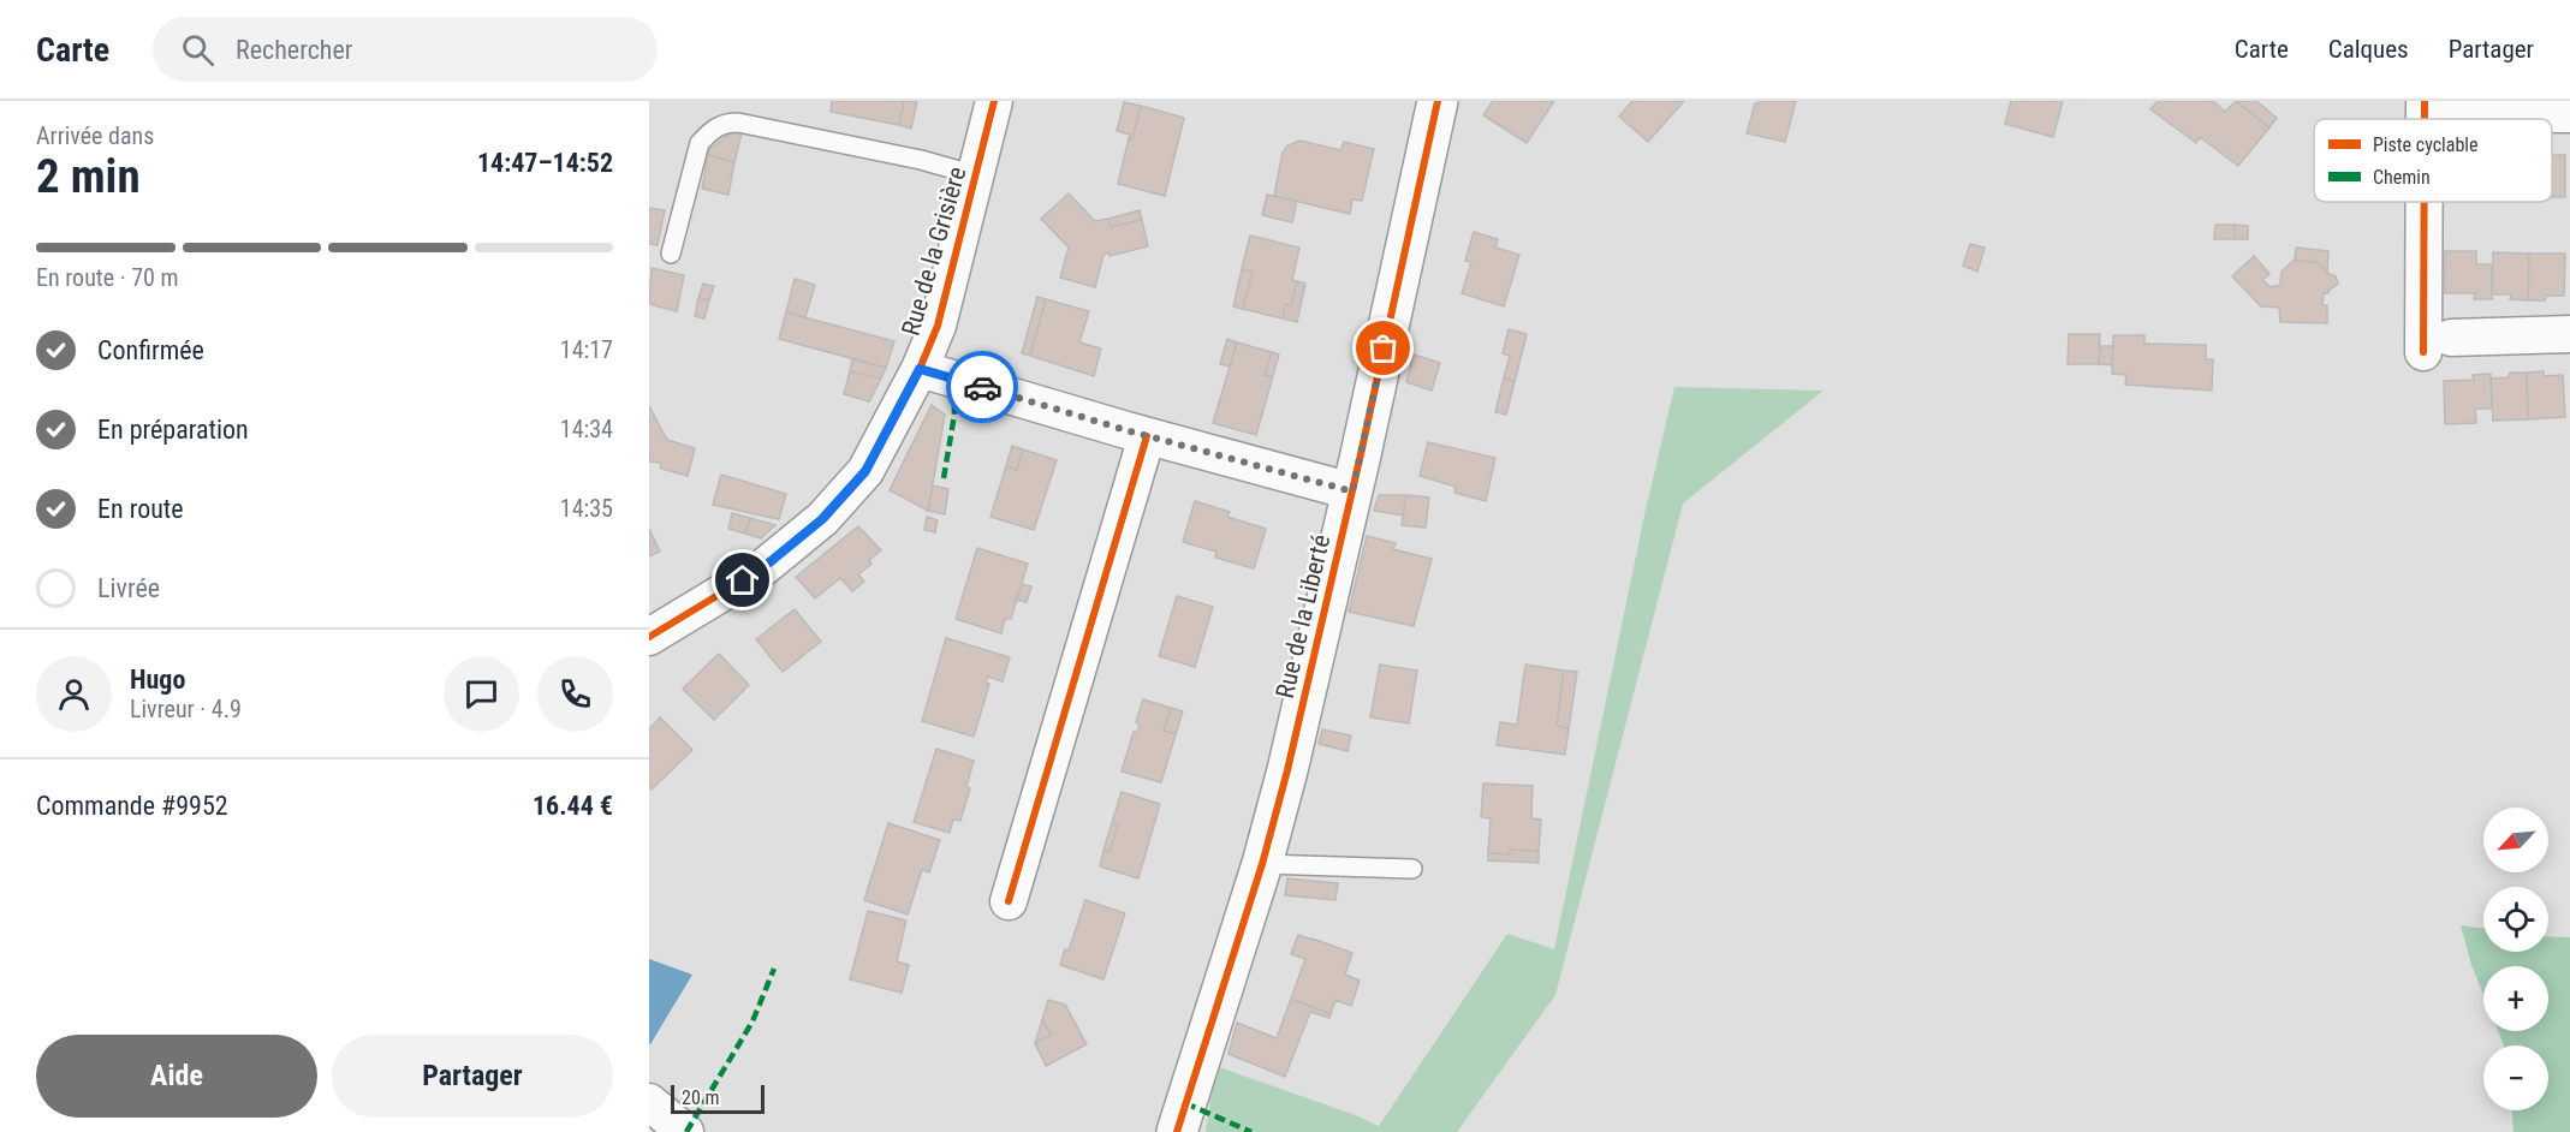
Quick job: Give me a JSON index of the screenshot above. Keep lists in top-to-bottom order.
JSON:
{
  "streets": {
    "street": ["Rue de la Grisière", "Rue de la Liberté"]
  },
  "legend": ["Piste cyclable", "Chemin"],
  "scale_bar": "20 m",
  "north": "bottom left",
  "page": {
    "header": "Carte",
    "search": "Rechercher",
    "nav": ["Carte", "Calques", "Partager"],
    "heading": ["2 min", "Arrivée dans", "14:47–14:52"],
    "panel": [
      "Hugo",
      "Livreur · 4.9",
      "Commande #9952",
      "16.44 €"
    ],
    "bar": "En route · 70 m",
    "list": [
      ["Confirmée", "14:17"],
      ["En préparation", "14:34"],
      ["En route", "14:35"],
      "Livrée"
    ],
    "map_buttons": ["+", "−"],
    "buttons": ["Aide", "Partager"],
    "scale": "20 m"
  }
}
